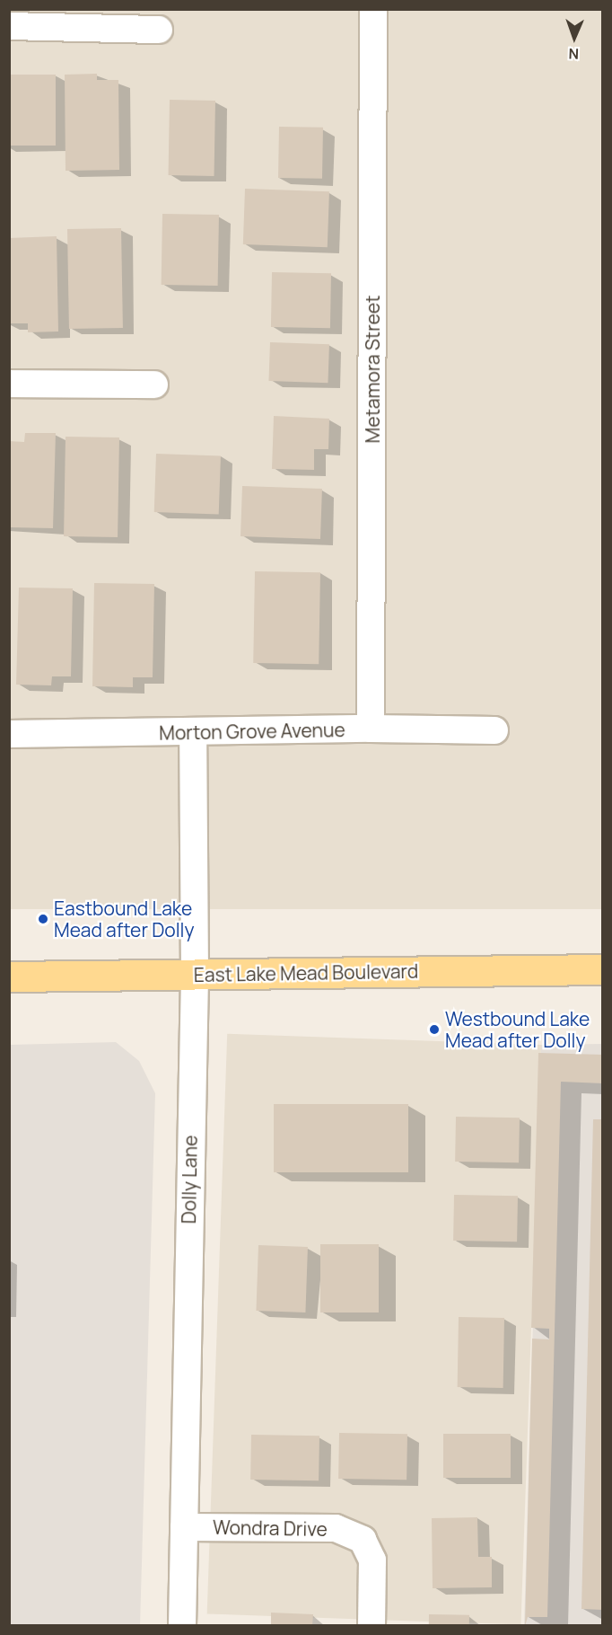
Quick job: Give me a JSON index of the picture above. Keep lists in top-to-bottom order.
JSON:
{
  "streets": {
    "main road": ["East Lake Mead Boulevard"],
    "street": [
      "Metamora Street",
      "Morton Grove Avenue",
      "Dolly Lane",
      "Wondra Drive"
    ]
  },
  "crossings": [
    ["Metamora Street", "Morton Grove Avenue"],
    ["Morton Grove Avenue", "Dolly Lane"],
    ["East Lake Mead Boulevard", "Dolly Lane"],
    ["Dolly Lane", "Wondra Drive"]
  ],
  "places": ["Eastbound Lake Mead after Dolly", "Westbound Lake Mead after Dolly"],
  "north": "bottom"
}
